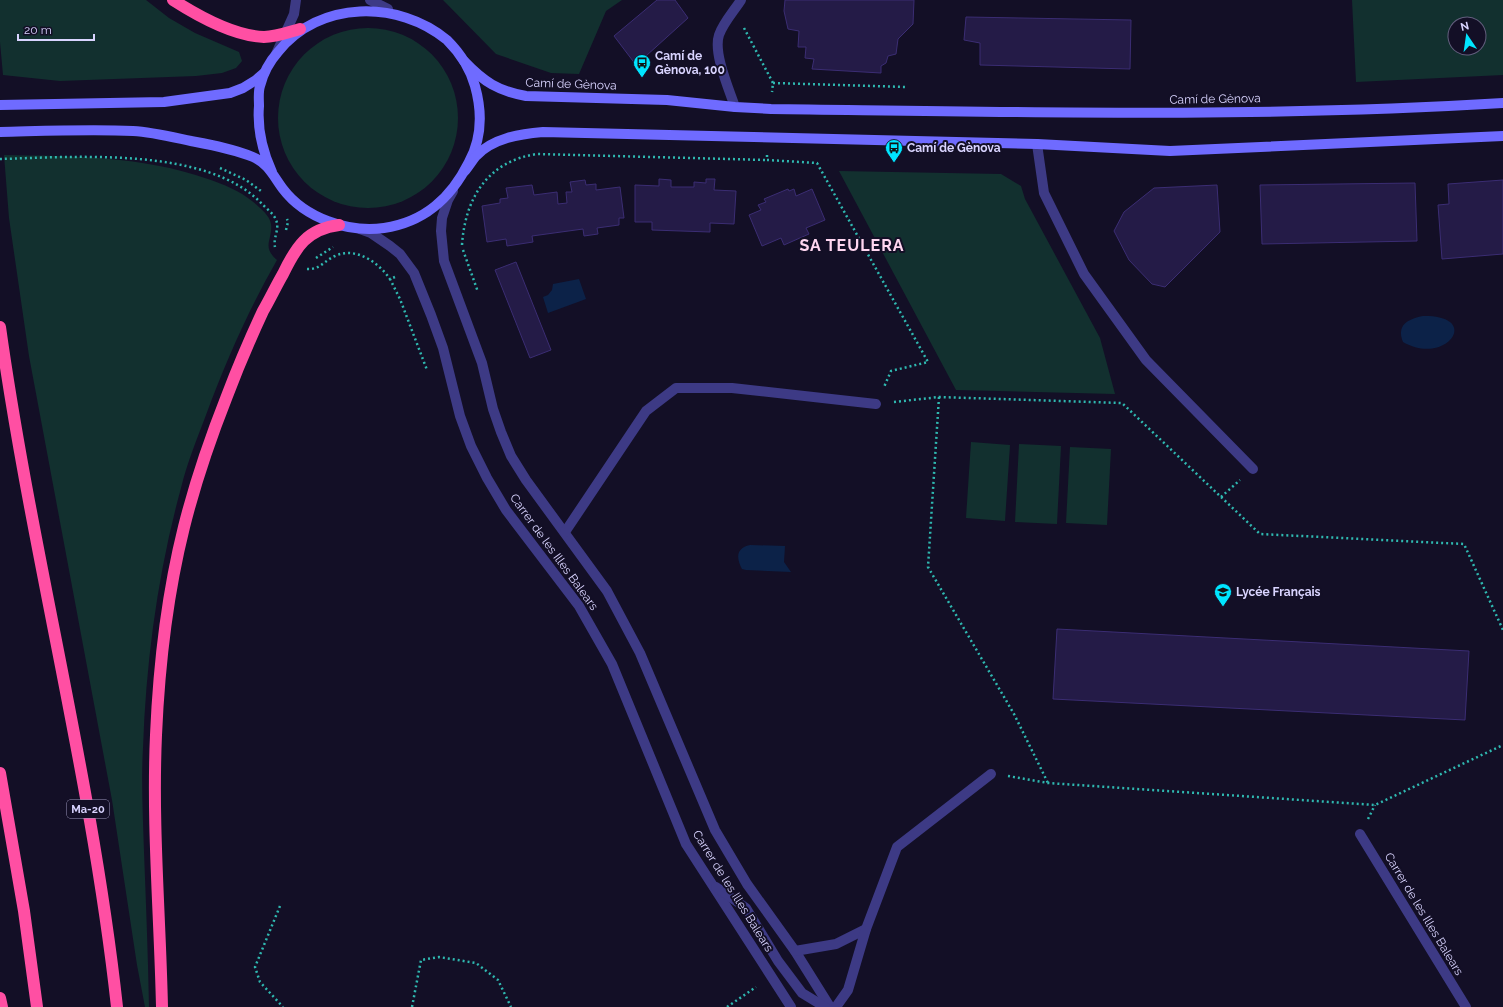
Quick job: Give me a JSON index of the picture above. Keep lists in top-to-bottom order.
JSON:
{
  "streets": {
    "highway": ["Ma-20"],
    "street": ["Camí de Gènova", "Carrer de les Illes Balears"]
  },
  "districts": ["SA TEULERA"],
  "places": {
    "bus stop": ["Camí de Gènova, 100", "Camí de Gènova"],
    "school or university": ["Lycée Français"]
  },
  "scale_bar": "20 m",
  "north": "top"
}
